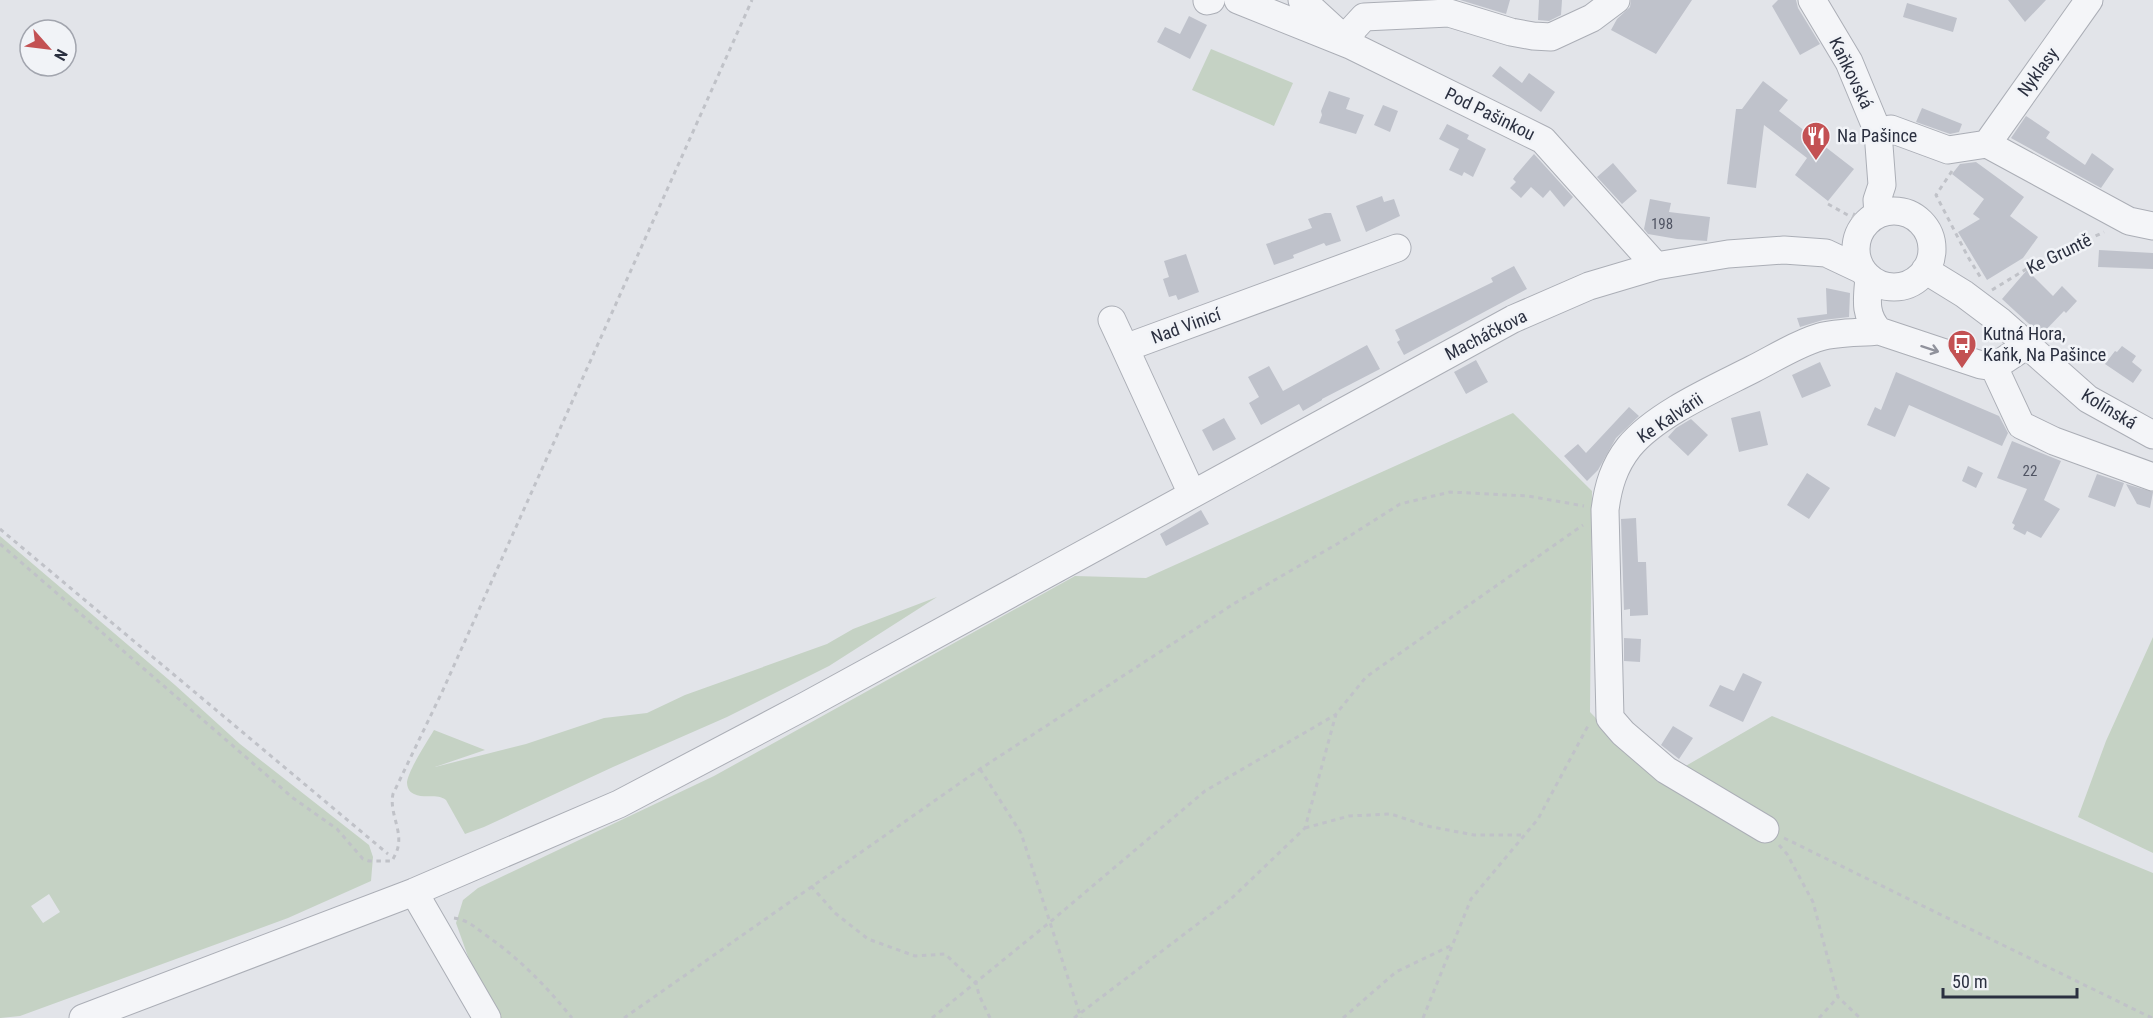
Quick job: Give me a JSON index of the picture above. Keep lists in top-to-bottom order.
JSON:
{
  "streets": {
    "street": [
      "Nyklasy",
      "Kaňkovská",
      "Pod Pašinkou",
      "Nad Vinicí",
      "Macháčkova",
      "Kolínská",
      "Ke Kalvárii"
    ],
    "path": ["Ke Gruntě"]
  },
  "crossings": [
    ["Nyklasy", "Ke Gruntě"],
    ["Kaňkovská", "Kolínská"],
    ["Pod Pašinkou", "Macháčkova"]
  ],
  "places": {
    "restaurant": ["Na Pašince"],
    "bus stop": ["Kutná Hora, Kaňk, Na Pašince"]
  },
  "house_numbers": ["198", "22"],
  "scale_bar": "50 m",
  "north": "bottom right"
}
